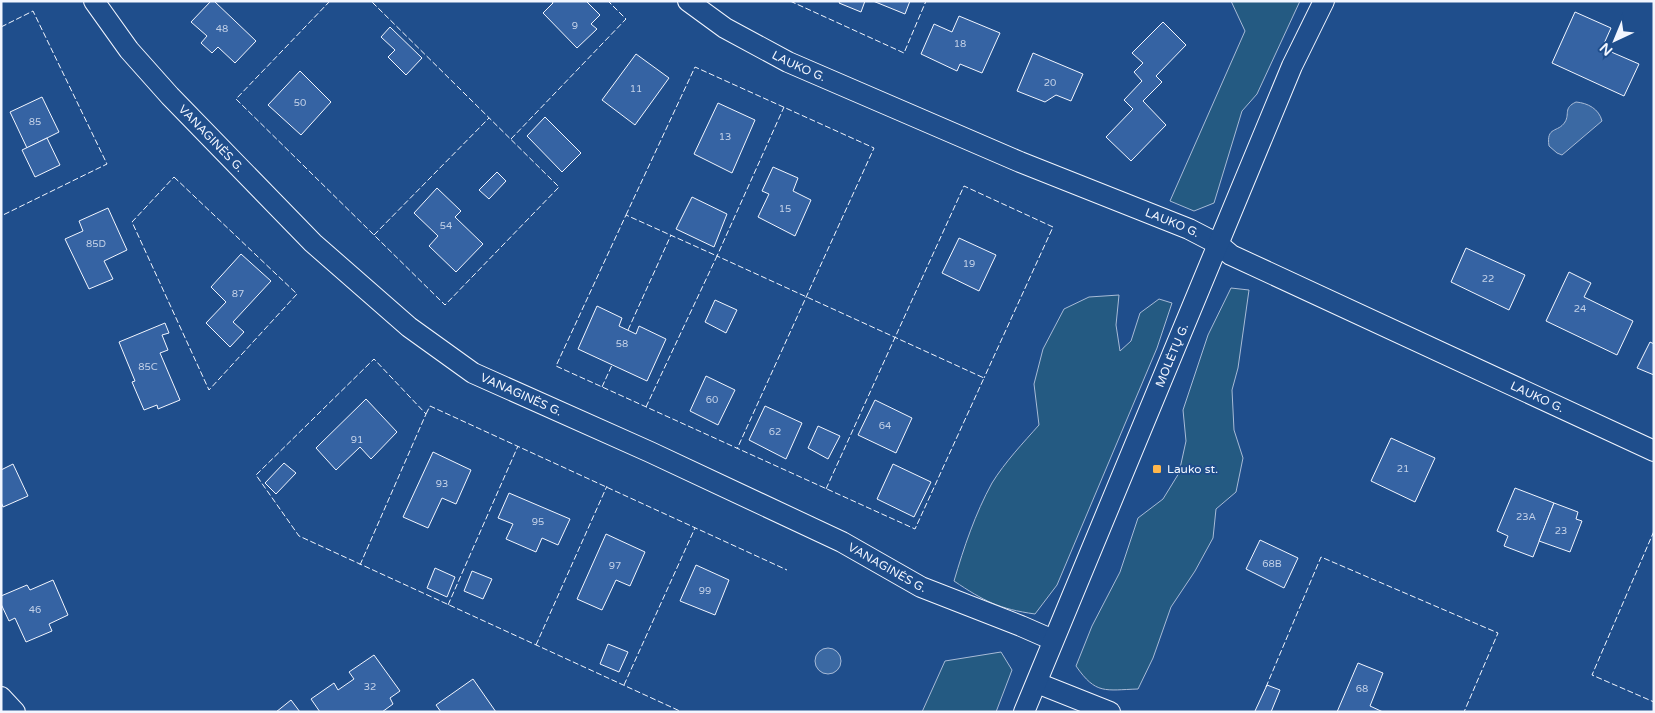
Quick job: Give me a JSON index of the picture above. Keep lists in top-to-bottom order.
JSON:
{
  "streets": {
    "street": ["LAUKO G.", "VANAGINĖS G.", "MOLĖTŲ G."]
  },
  "crossings": [
    ["LAUKO G.", "MOLĖTŲ G."],
    ["VANAGINĖS G.", "MOLĖTŲ G."]
  ],
  "places": {
    "transit": ["Lauko st."]
  },
  "house_numbers": [
    "9",
    "48",
    "18",
    "20",
    "11",
    "50",
    "85",
    "13",
    "15",
    "54",
    "85D",
    "19",
    "22",
    "87",
    "24",
    "58",
    "85C",
    "60",
    "64",
    "62",
    "91",
    "21",
    "93",
    "23A",
    "95",
    "23",
    "68B",
    "97",
    "99",
    "46",
    "32",
    "68"
  ],
  "north": "bottom left"
}
